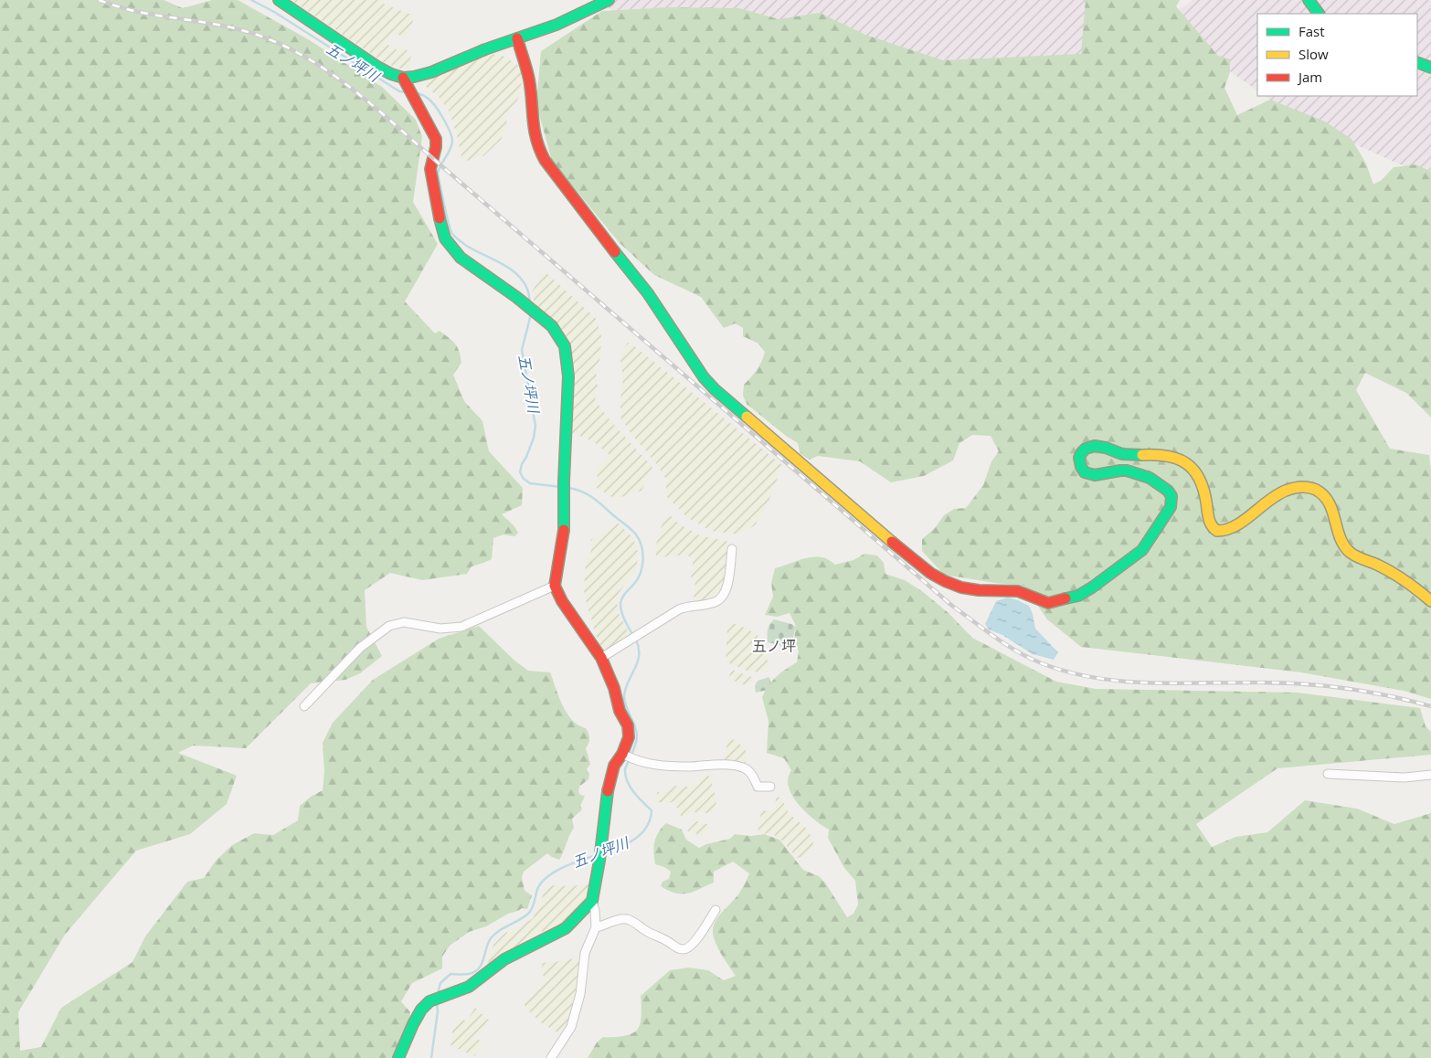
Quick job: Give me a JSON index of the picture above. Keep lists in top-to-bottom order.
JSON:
{
  "districts": ["五ノ坪"],
  "water": ["五ノ坪川"],
  "legend": ["Fast", "Slow", "Jam"]
}
